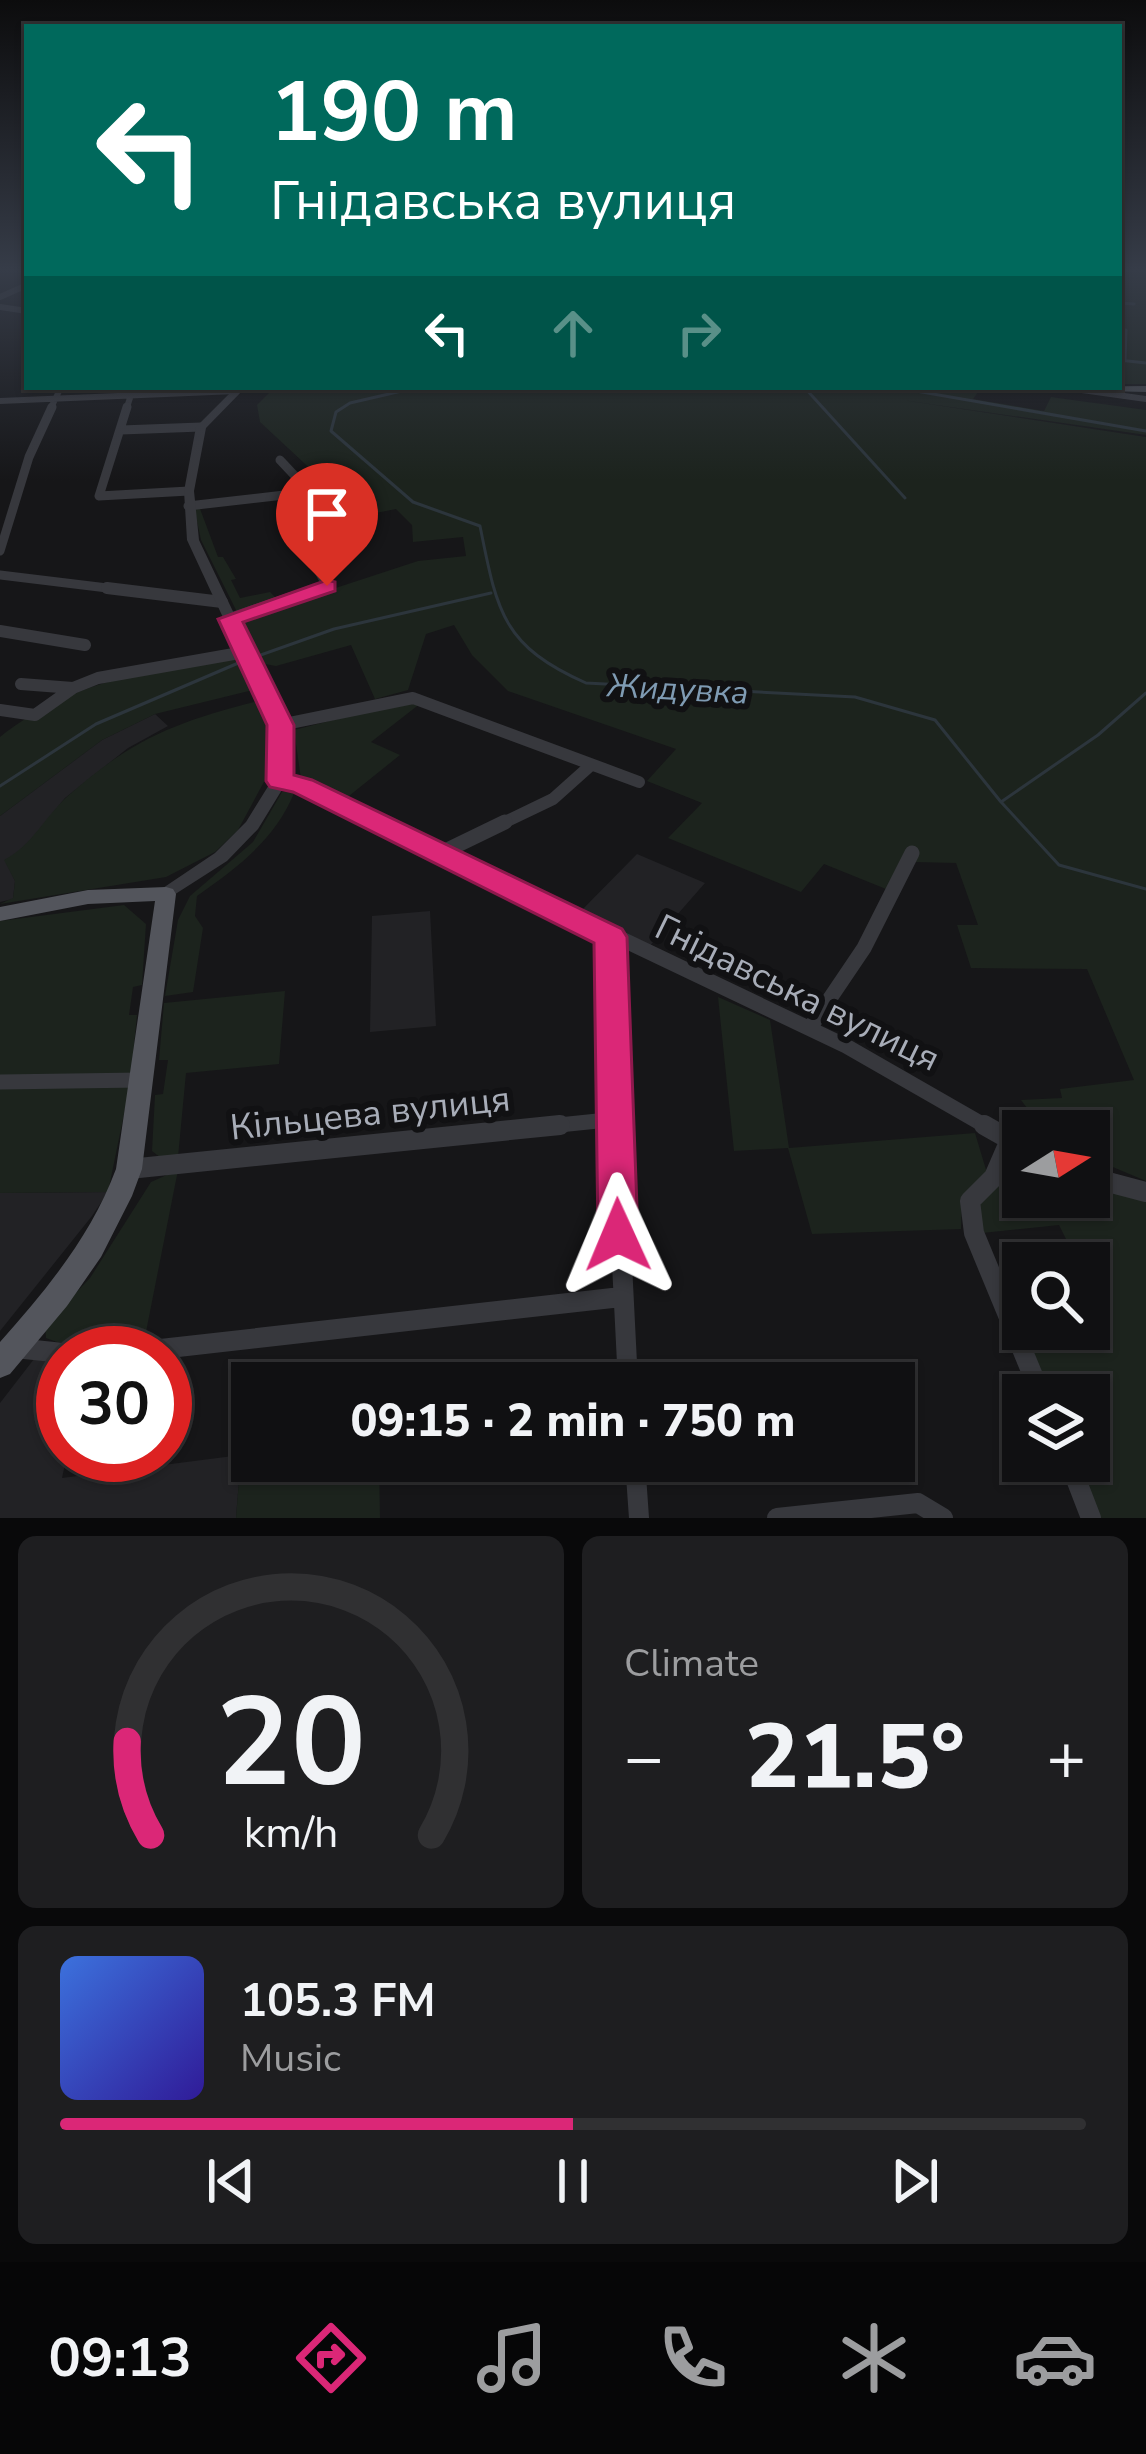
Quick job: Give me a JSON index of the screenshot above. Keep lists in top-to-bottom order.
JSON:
{
  "streets": {
    "street": ["Гнідавська вулиця", "Кільцева вулиця"]
  },
  "water": ["Жидувка"],
  "north": "right",
  "page": {
    "turn": ["190 m", "Гнідавська вулиця"],
    "limit": "30",
    "trip": "09:15 · 2 min · 750 m",
    "tile": "Climate",
    "heat": ["−", "21.5°", "+"],
    "song": ["105.3 FM", "Music"],
    "tabs": "09:13",
    "gauge": ["20", "km/h"]
  }
}
